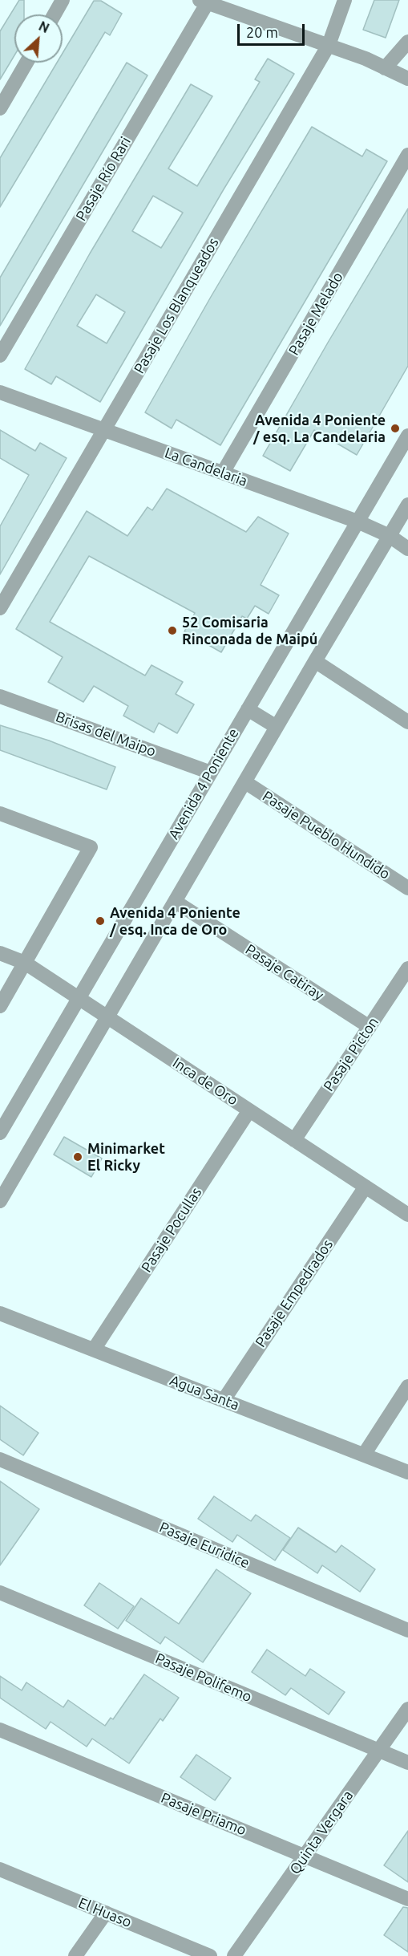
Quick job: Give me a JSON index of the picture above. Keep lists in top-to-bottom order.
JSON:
{
  "streets": {
    "street": [
      "Pasaje Río Rari",
      "Pasaje Los Blanqueados",
      "Pasaje Melado",
      "La Candelaria",
      "Brisas del Maipo",
      "Avenida 4 Poniente",
      "Pasaje Pueblo Hundido",
      "Pasaje Catiray",
      "Pasaje Picton",
      "Inca de Oro",
      "Pasaje Pocullas",
      "Pasaje Empedrados",
      "Agua Santa",
      "Pasaje Euridice",
      "Pasaje Polifemo",
      "Pasaje Priamo",
      "Quinta Vergara",
      "El Huaso"
    ]
  },
  "crossings": [
    ["Pasaje Los Blanqueados", "La Candelaria"],
    ["Pasaje Melado", "La Candelaria"],
    ["La Candelaria", "Avenida 4 Poniente"],
    ["Brisas del Maipo", "Avenida 4 Poniente"],
    ["Avenida 4 Poniente", "Inca de Oro"],
    ["Pasaje Catiray", "Pasaje Picton"],
    ["Pasaje Picton", "Inca de Oro"],
    ["Inca de Oro", "Pasaje Pocullas"],
    ["Inca de Oro", "Pasaje Empedrados"],
    ["Pasaje Pocullas", "Agua Santa"],
    ["Pasaje Empedrados", "Agua Santa"],
    ["Pasaje Polifemo", "Quinta Vergara"],
    ["Pasaje Priamo", "Quinta Vergara"]
  ],
  "places": [
    "Avenida 4 Poniente / esq. La Candelaria",
    "52 Comisaria Rinconada de Maipú",
    "Avenida 4 Poniente / esq. Inca de Oro",
    "Minimarket El Ricky"
  ],
  "scale_bar": "20 m",
  "north": "top right"
}
